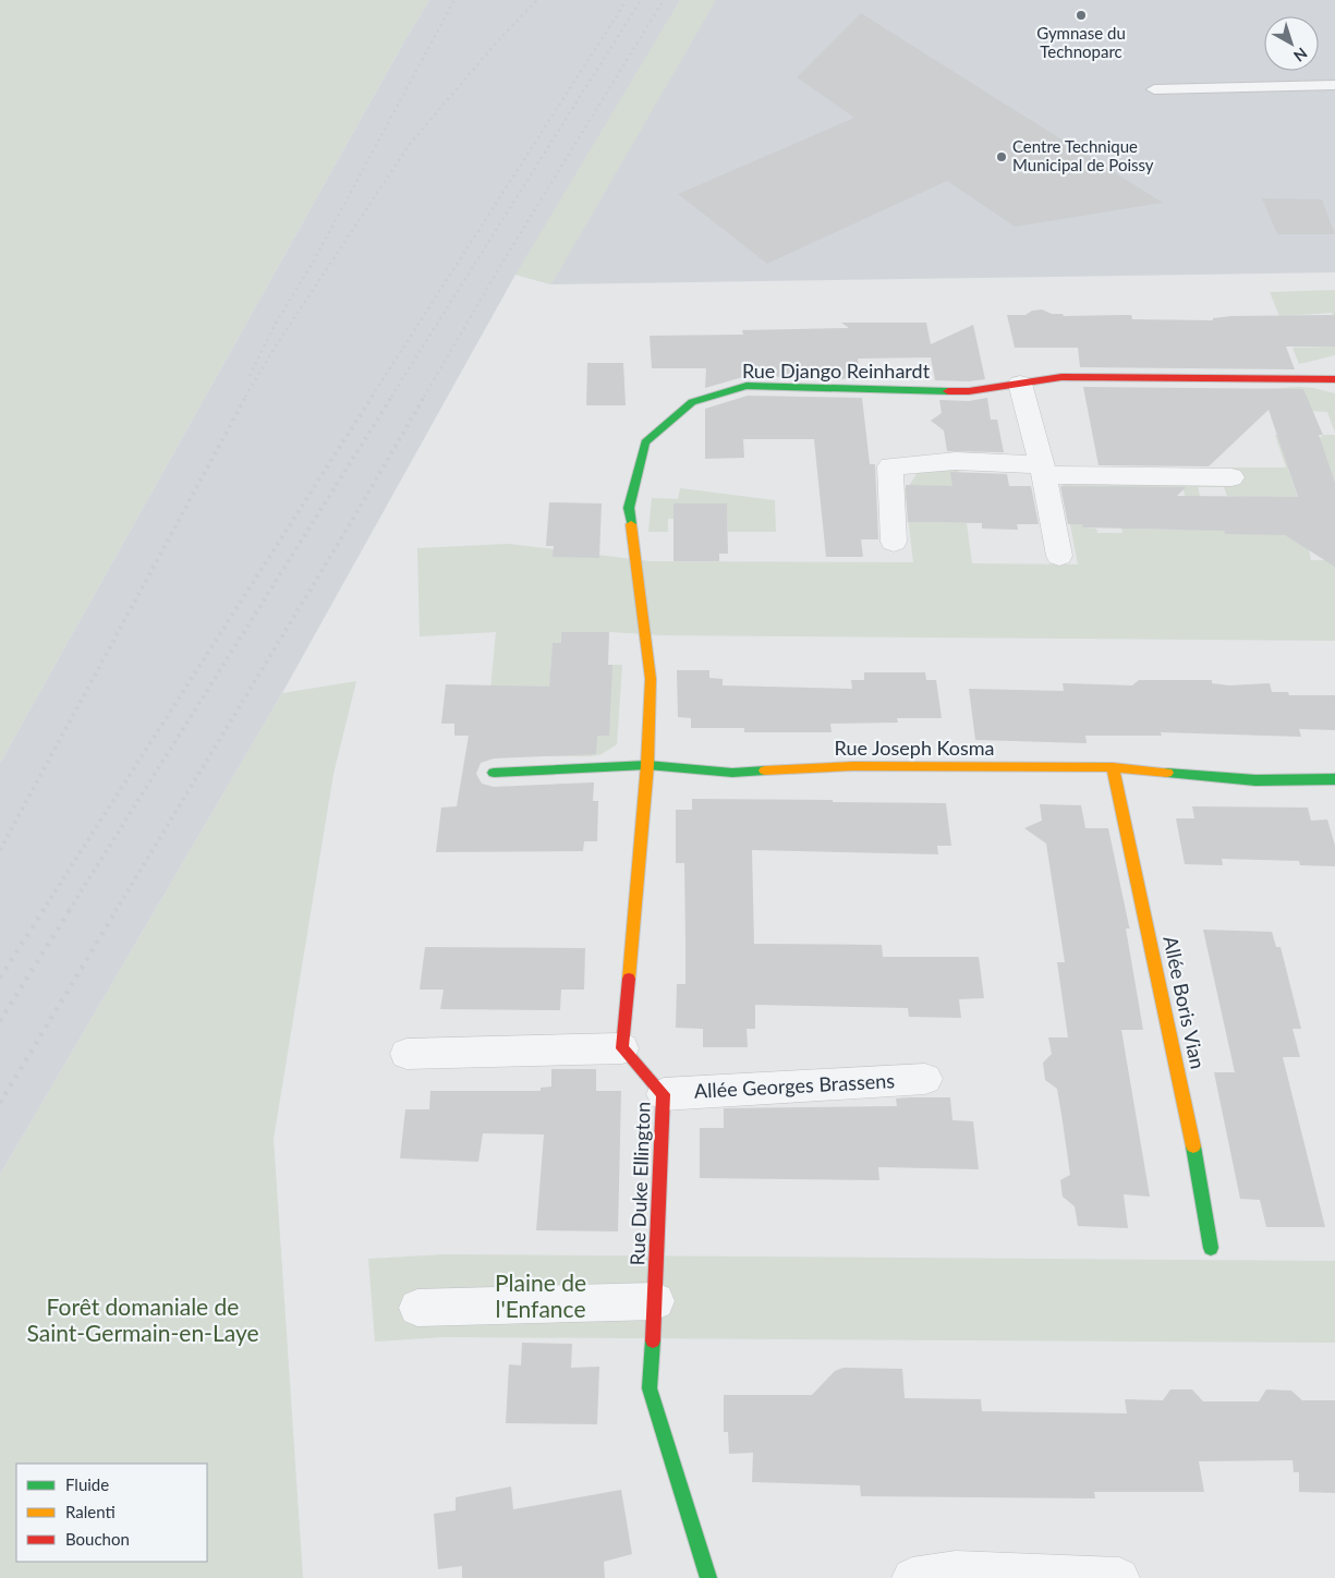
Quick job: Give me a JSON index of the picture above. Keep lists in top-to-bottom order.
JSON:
{
  "streets": {
    "street": [
      "Rue Django Reinhardt",
      "Rue Joseph Kosma",
      "Allée Boris Vian",
      "Allée Georges Brassens",
      "Rue Duke Ellington"
    ]
  },
  "crossings": [
    ["Rue Django Reinhardt", "Rue Joseph Kosma"],
    ["Rue Joseph Kosma", "Allée Boris Vian"],
    ["Allée Georges Brassens", "Rue Duke Ellington"]
  ],
  "parks": ["Plaine de l'Enfance", "Forêt domaniale de Saint-Germain-en-Laye"],
  "places": ["Gymnase du Technoparc", "Centre Technique Municipal de Poissy"],
  "legend": ["Fluide", "Ralenti", "Bouchon"],
  "north": "bottom right"
}
